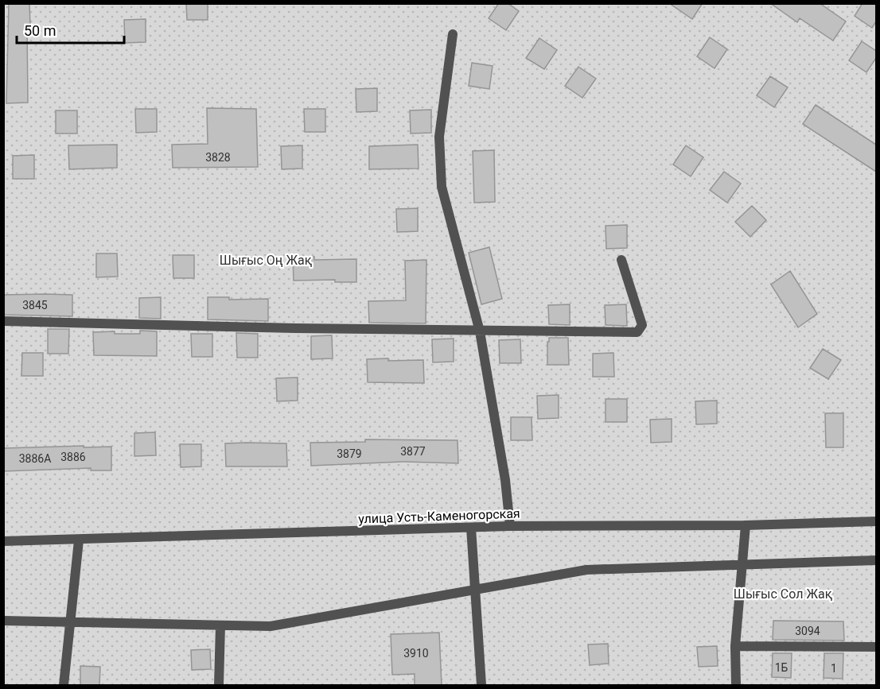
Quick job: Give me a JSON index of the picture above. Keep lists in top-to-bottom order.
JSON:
{
  "streets": {
    "street": ["улица Усть-Каменогорская"]
  },
  "parks": ["Шығыс Оң Жақ", "Шығыс Сол Жақ"],
  "house_numbers": [
    "3828",
    "3845",
    "3877",
    "3879",
    "3886",
    "3886А",
    "3094",
    "3910",
    "1Б",
    "1"
  ],
  "scale_bar": "50 m"
}
